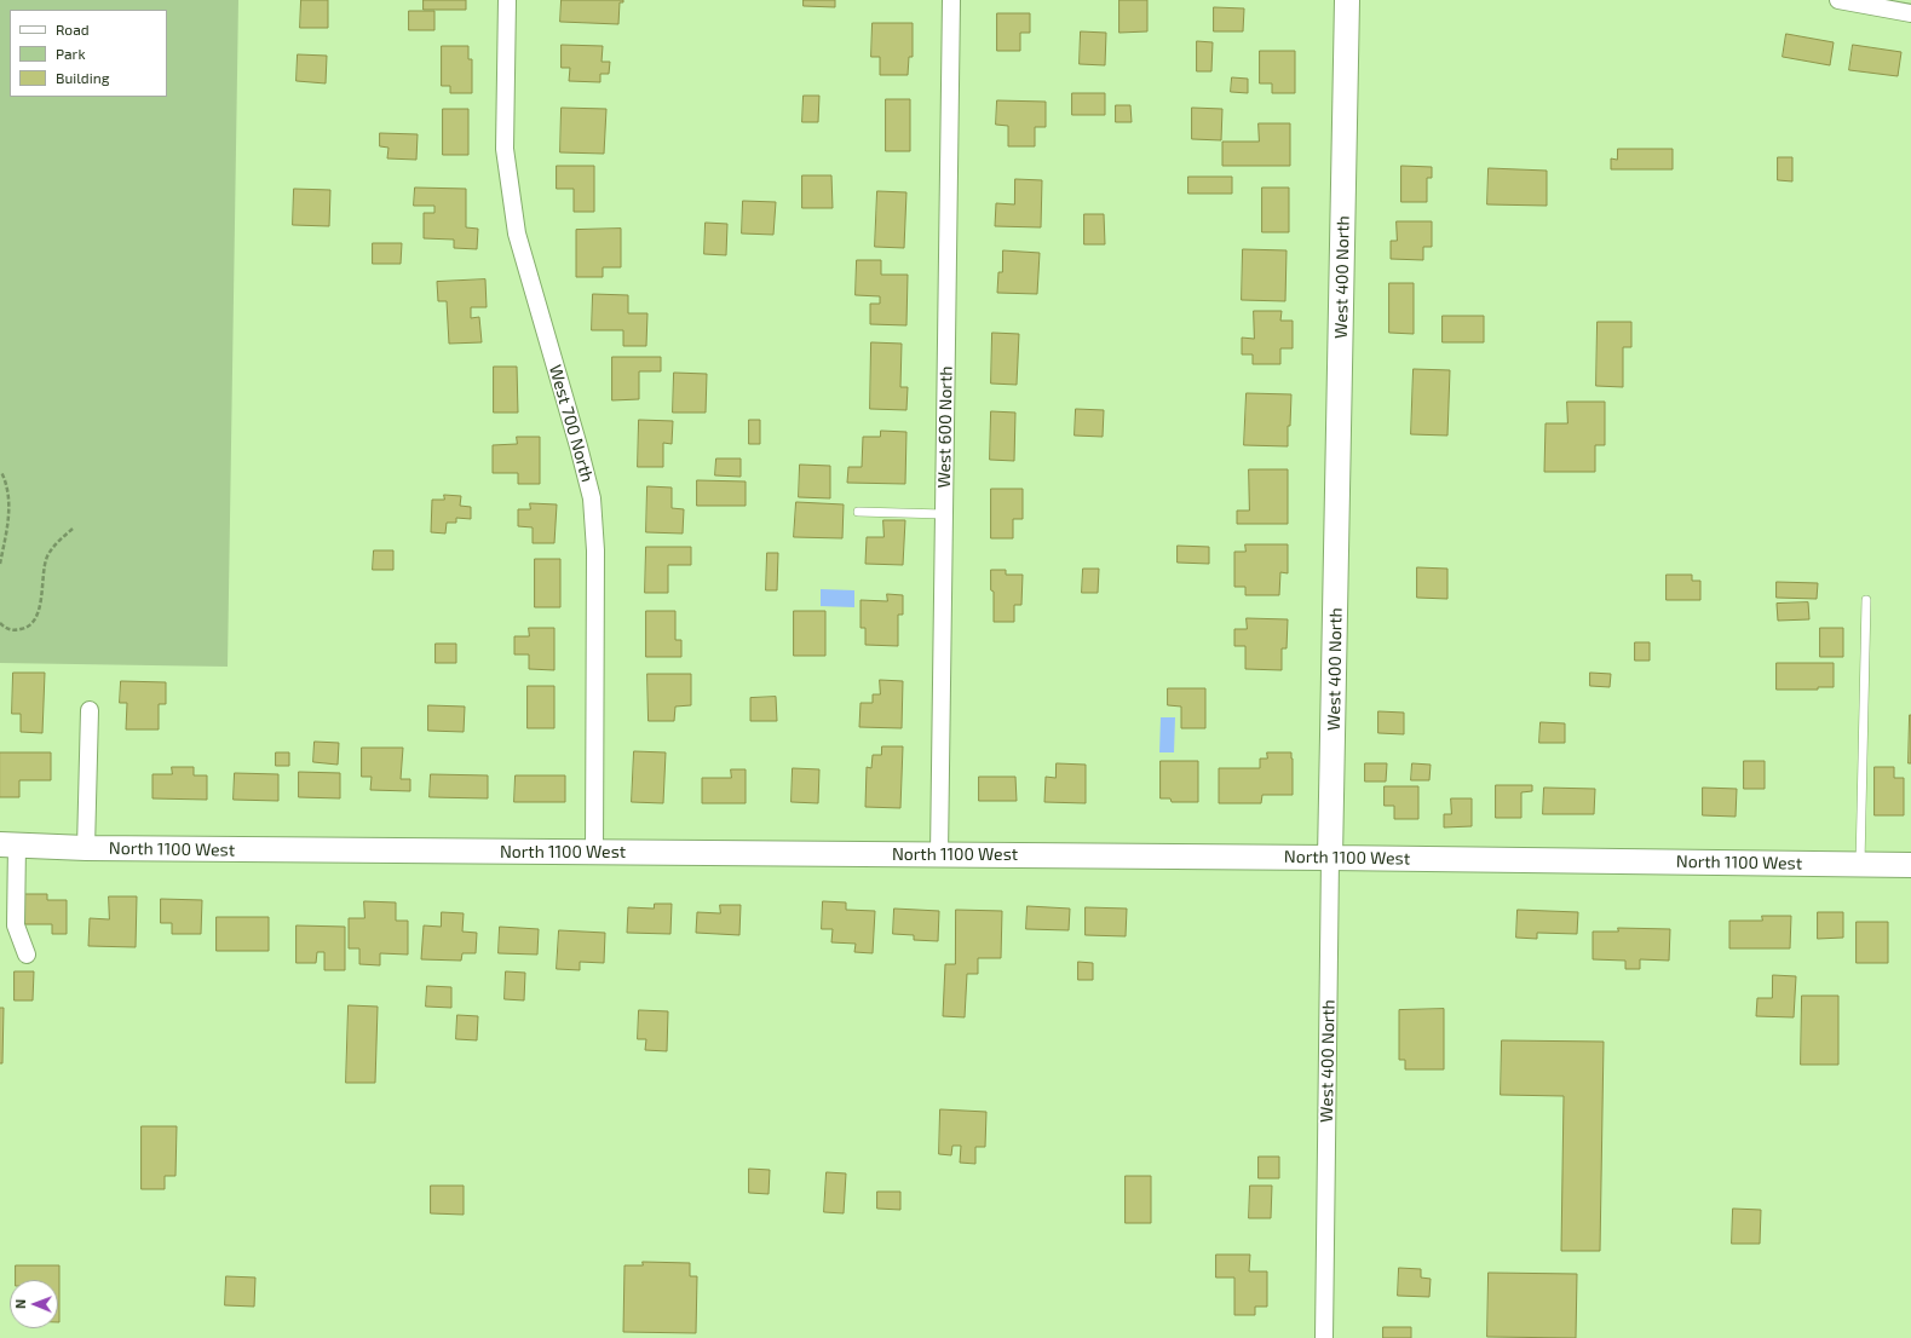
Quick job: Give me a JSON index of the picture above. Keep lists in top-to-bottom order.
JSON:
{
  "streets": {
    "street": [
      "West 400 North",
      "West 700 North",
      "West 600 North",
      "North 1100 West"
    ]
  },
  "crossings": [
    ["West 400 North", "North 1100 West"],
    ["West 700 North", "North 1100 West"],
    ["West 600 North", "North 1100 West"]
  ],
  "legend": ["Road", "Park", "Building"],
  "north": "left"
}
